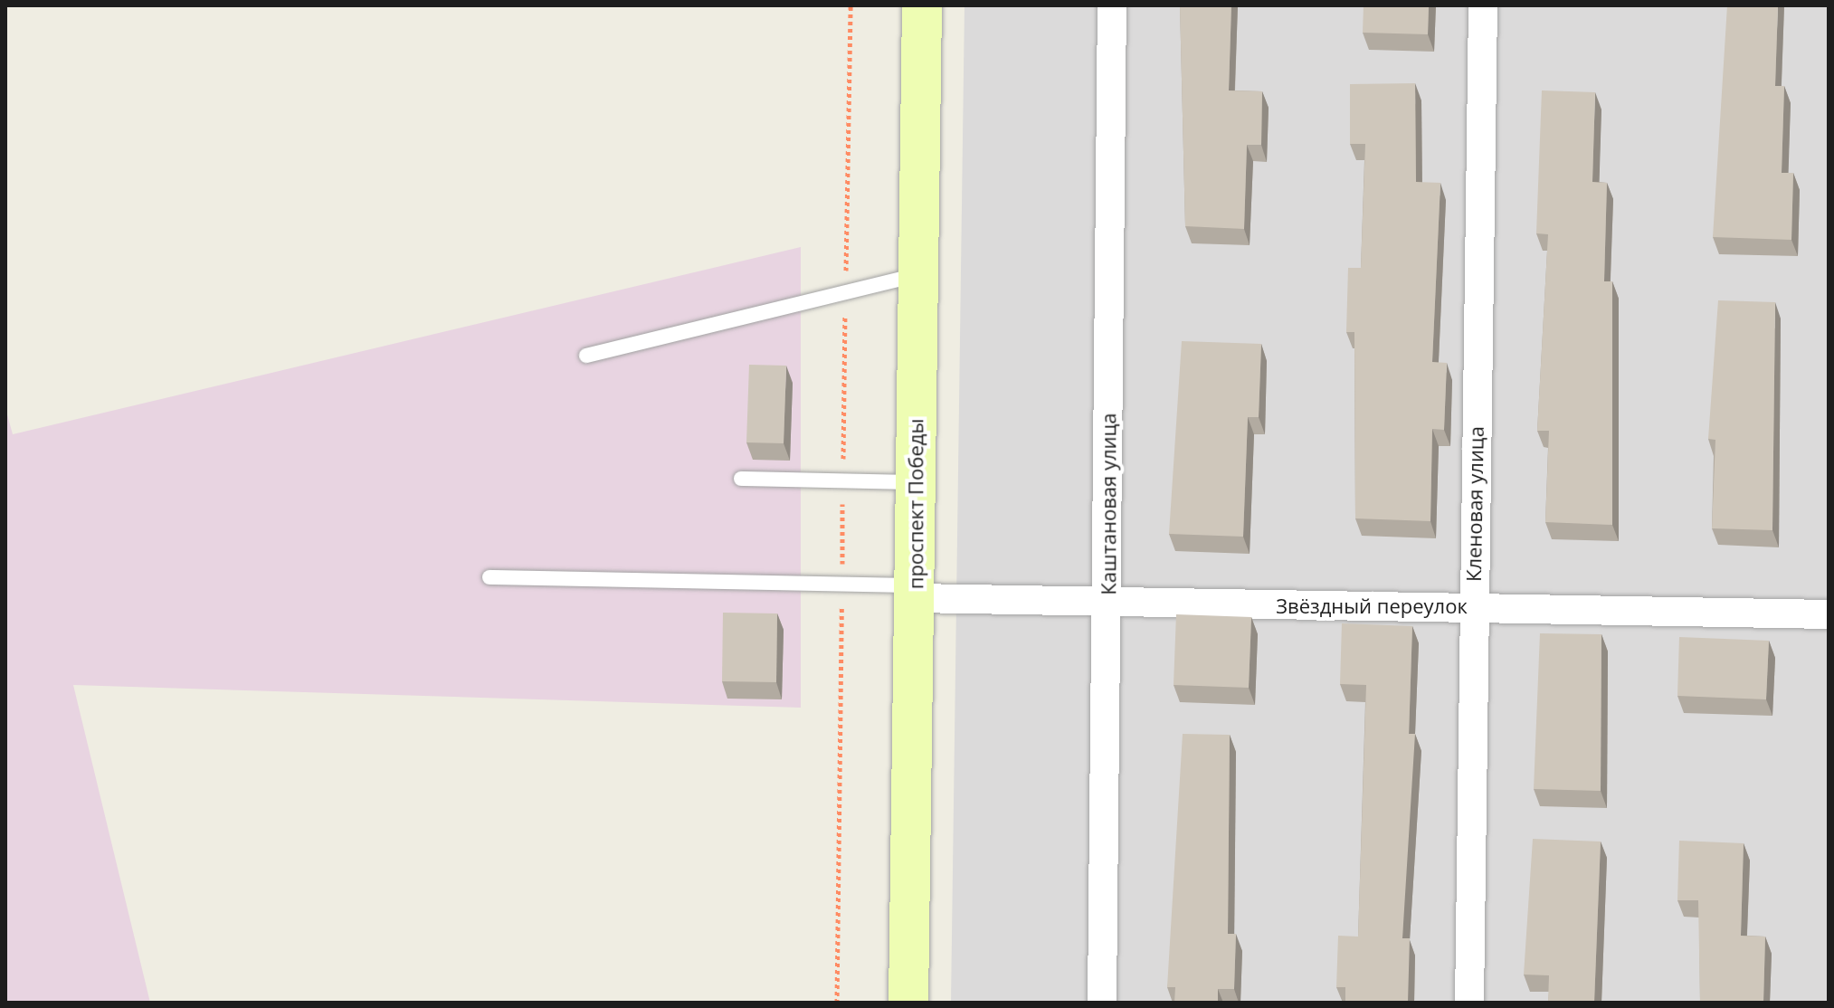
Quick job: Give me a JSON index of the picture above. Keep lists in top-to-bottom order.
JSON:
{
  "streets": {
    "main road": ["проспект Победы"],
    "street": ["Каштановая улица", "Кленовая улица", "Звёздный переулок"]
  },
  "crossings": [
    ["проспект Победы", "Звёздный переулок"],
    ["Каштановая улица", "Звёздный переулок"],
    ["Кленовая улица", "Звёздный переулок"]
  ]
}
